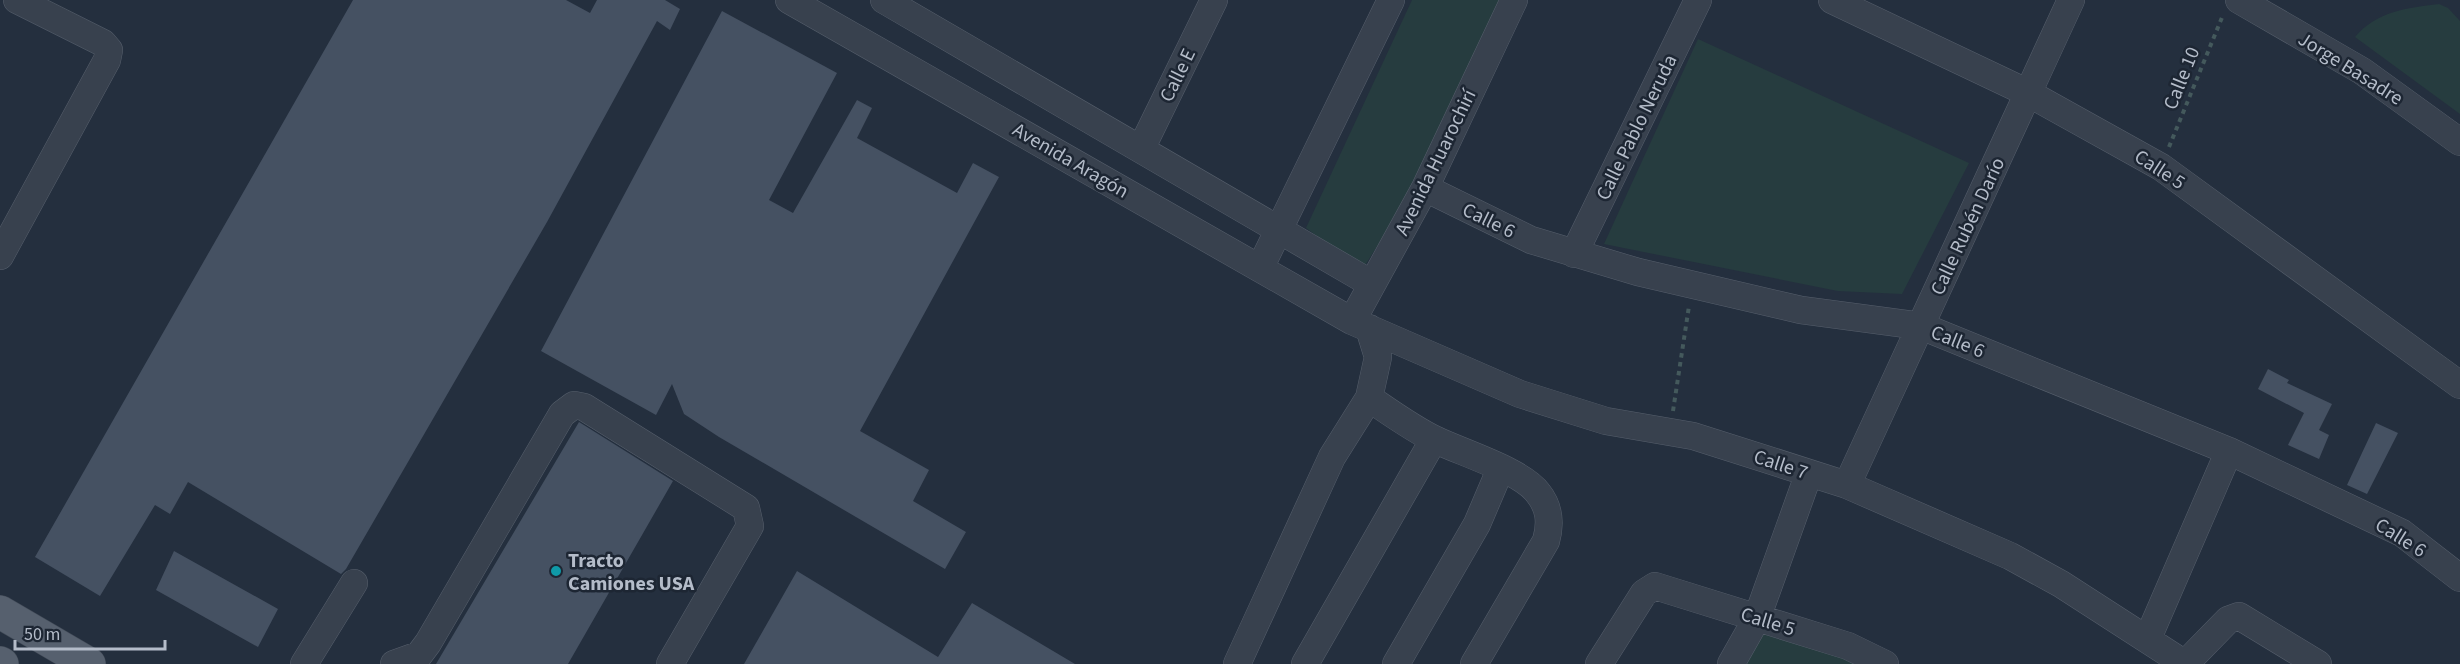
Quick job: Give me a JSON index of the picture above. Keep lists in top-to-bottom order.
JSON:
{
  "streets": {
    "street": [
      "Jorge Basadre",
      "Calle E",
      "Calle Pablo Neruda",
      "Avenida Aragón",
      "Avenida Huarochirí",
      "Calle 5",
      "Calle 6",
      "Calle Rubén Darío",
      "Calle 7"
    ],
    "path": ["Calle 10"]
  },
  "crossings": [
    ["Jorge Basadre", "Calle 10"],
    ["Calle 10", "Calle 5"],
    ["Calle Pablo Neruda", "Calle 6"],
    ["Avenida Aragón", "Avenida Huarochirí"],
    ["Avenida Aragón", "Calle 7"],
    ["Avenida Huarochirí", "Calle 6"],
    ["Avenida Huarochirí", "Calle 7"],
    ["Calle 5", "Calle Rubén Darío"],
    ["Calle 6", "Calle Rubén Darío"],
    ["Calle Rubén Darío", "Calle 7"]
  ],
  "places": ["Tracto Camiones USA"],
  "scale_bar": "50 m"
}
